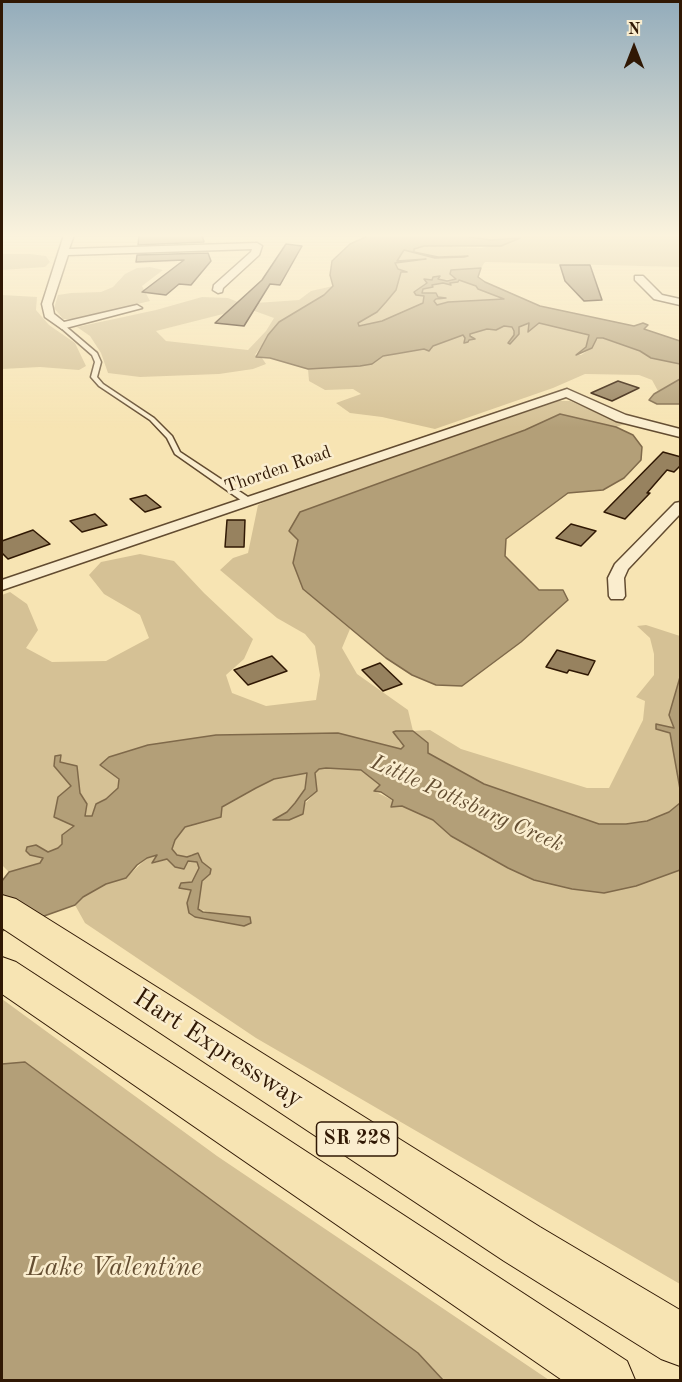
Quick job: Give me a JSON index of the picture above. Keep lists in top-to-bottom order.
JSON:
{
  "streets": {
    "highway": ["Hart Expressway", "SR 228"],
    "street": ["Thorden Road"]
  },
  "water": ["Little Pottsburg Creek", "Lake Valentine"],
  "north": "top"
}
